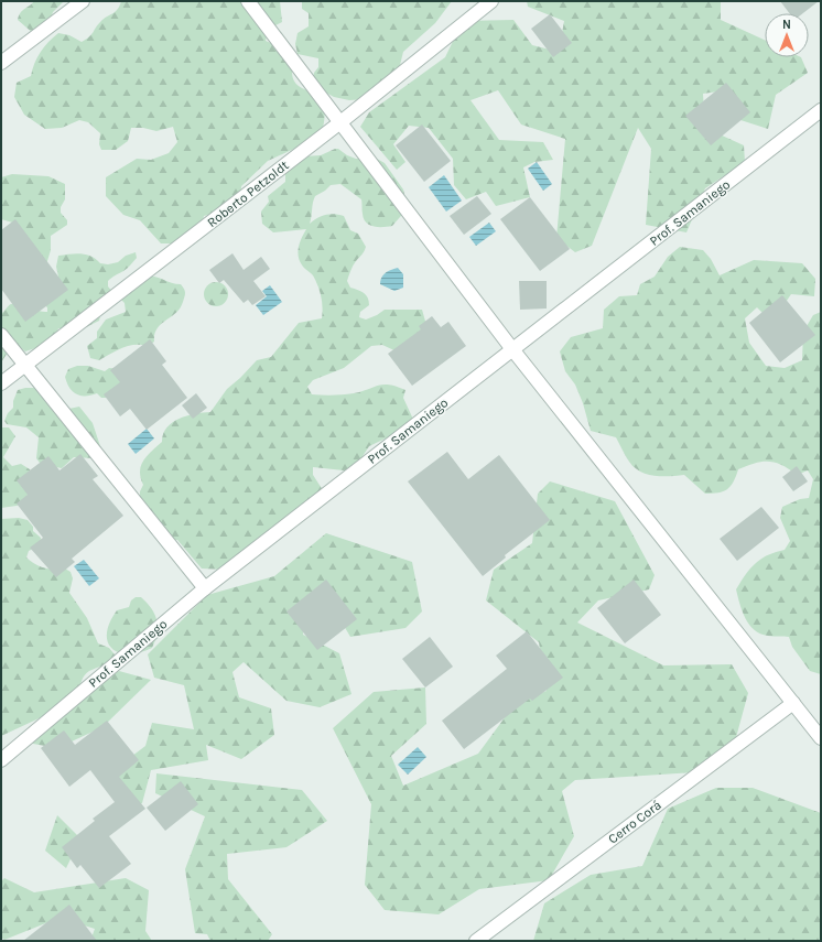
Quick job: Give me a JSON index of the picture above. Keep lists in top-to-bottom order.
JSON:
{
  "streets": {
    "street": ["Roberto Petzoldt", "Prof. Samaniego", "Cerro Corá"]
  },
  "north": "top"
}
